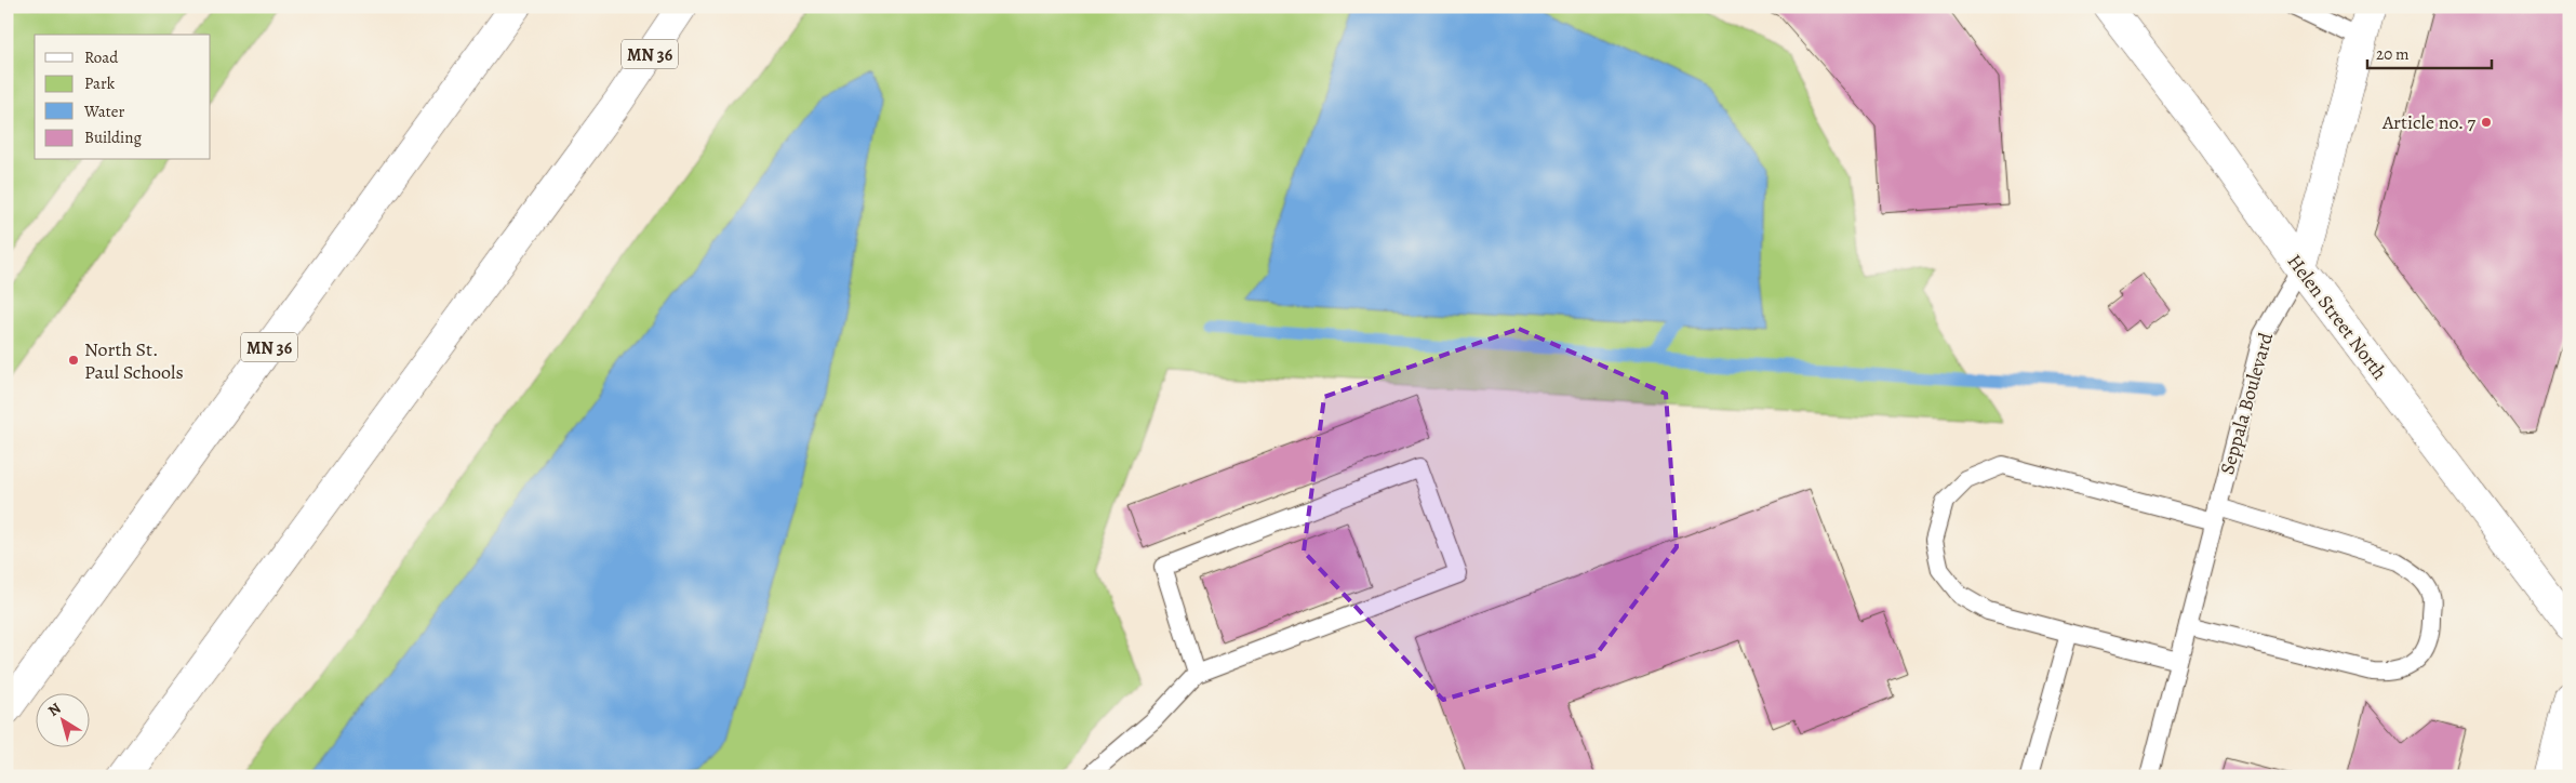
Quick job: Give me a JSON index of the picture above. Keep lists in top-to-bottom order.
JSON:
{
  "streets": {
    "main road": ["MN 36", "Helen Street North", "Seppala Boulevard"]
  },
  "crossings": [
    ["Helen Street North", "Seppala Boulevard"]
  ],
  "places": ["Article no. 7", "North St. Paul Schools"],
  "legend": [
    "Road",
    "Park",
    "Water",
    "Building"
  ],
  "scale_bar": "20 m",
  "north": "top left"
}
